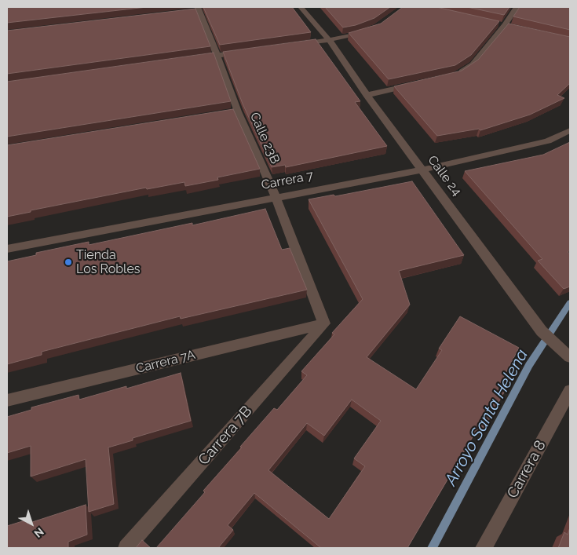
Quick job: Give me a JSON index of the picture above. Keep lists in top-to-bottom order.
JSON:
{
  "streets": {
    "street": [
      "Calle 23B",
      "Calle 24",
      "Carrera 7",
      "Carrera 7A",
      "Carrera 7B",
      "Carrera 8"
    ]
  },
  "crossings": [
    ["Calle 23B", "Carrera 7"],
    ["Calle 23B", "Carrera 7A"],
    ["Calle 23B", "Carrera 7B"],
    ["Calle 24", "Carrera 7"],
    ["Carrera 7A", "Carrera 7B"]
  ],
  "water": ["Arroyo Santa Helena"],
  "places": ["Tienda Los Robles"],
  "north": "bottom right"
}
